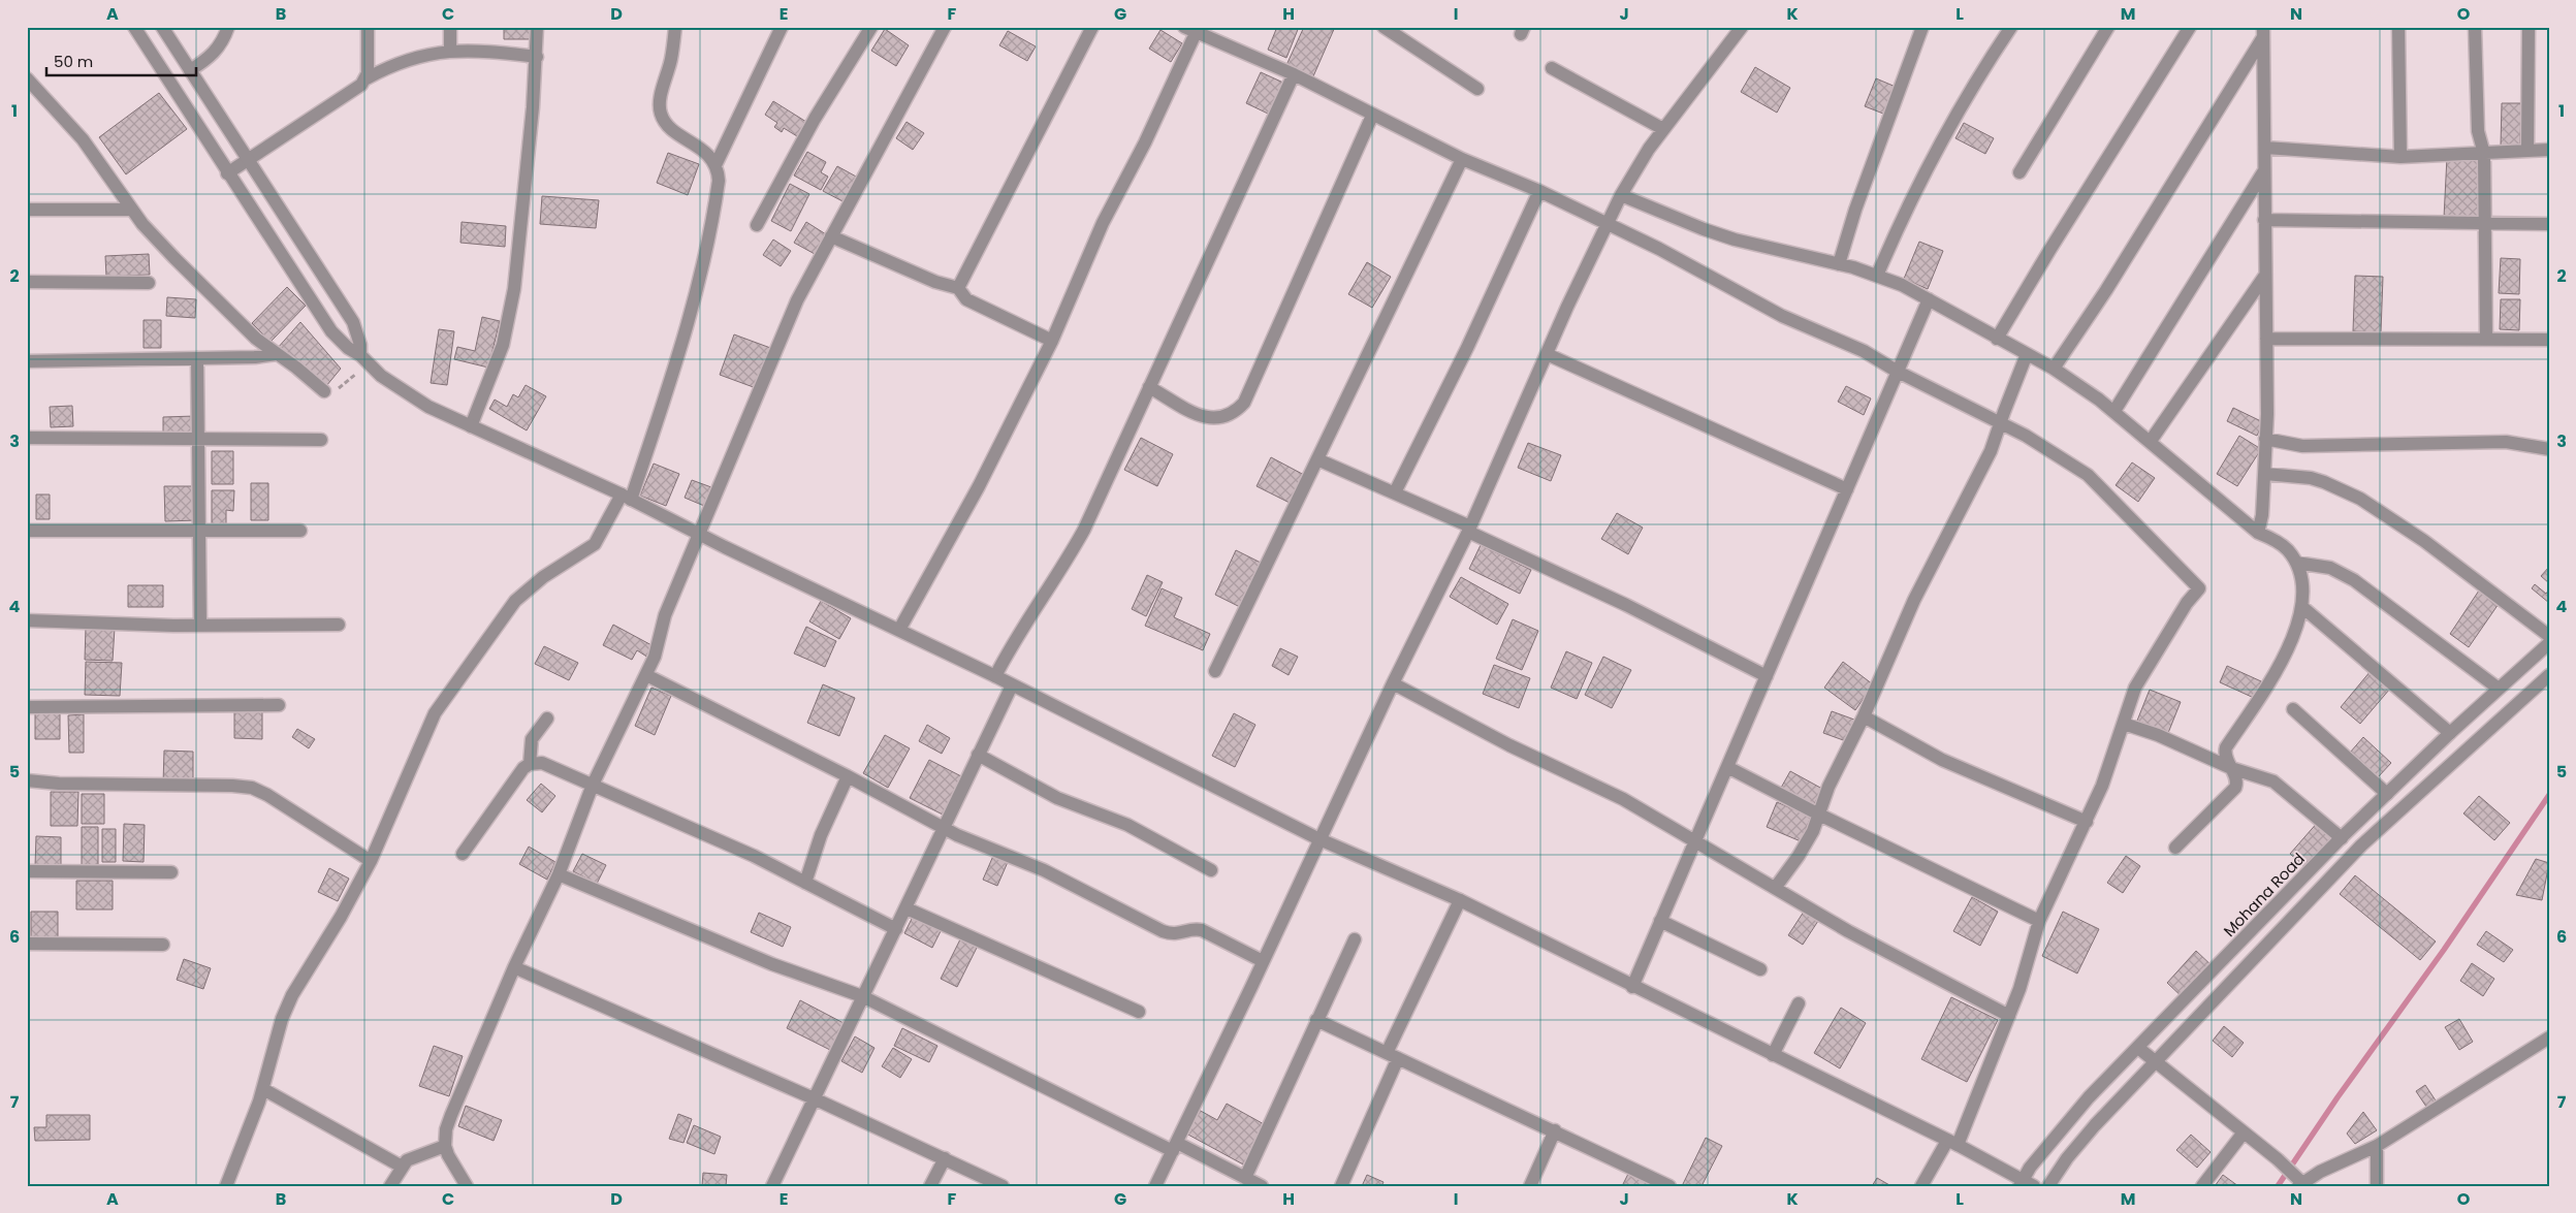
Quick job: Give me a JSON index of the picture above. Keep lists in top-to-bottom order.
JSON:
{
  "streets": {
    "street": ["Mohana Road"]
  },
  "scale_bar": "50 m",
  "grid": {
    "columns": [
      "A",
      "B",
      "C",
      "D",
      "E",
      "F",
      "G",
      "H",
      "I",
      "J",
      "K",
      "L",
      "M",
      "N",
      "O"
    ],
    "rows": [
      "1",
      "2",
      "3",
      "4",
      "5",
      "6",
      "7"
    ]
  }
}
